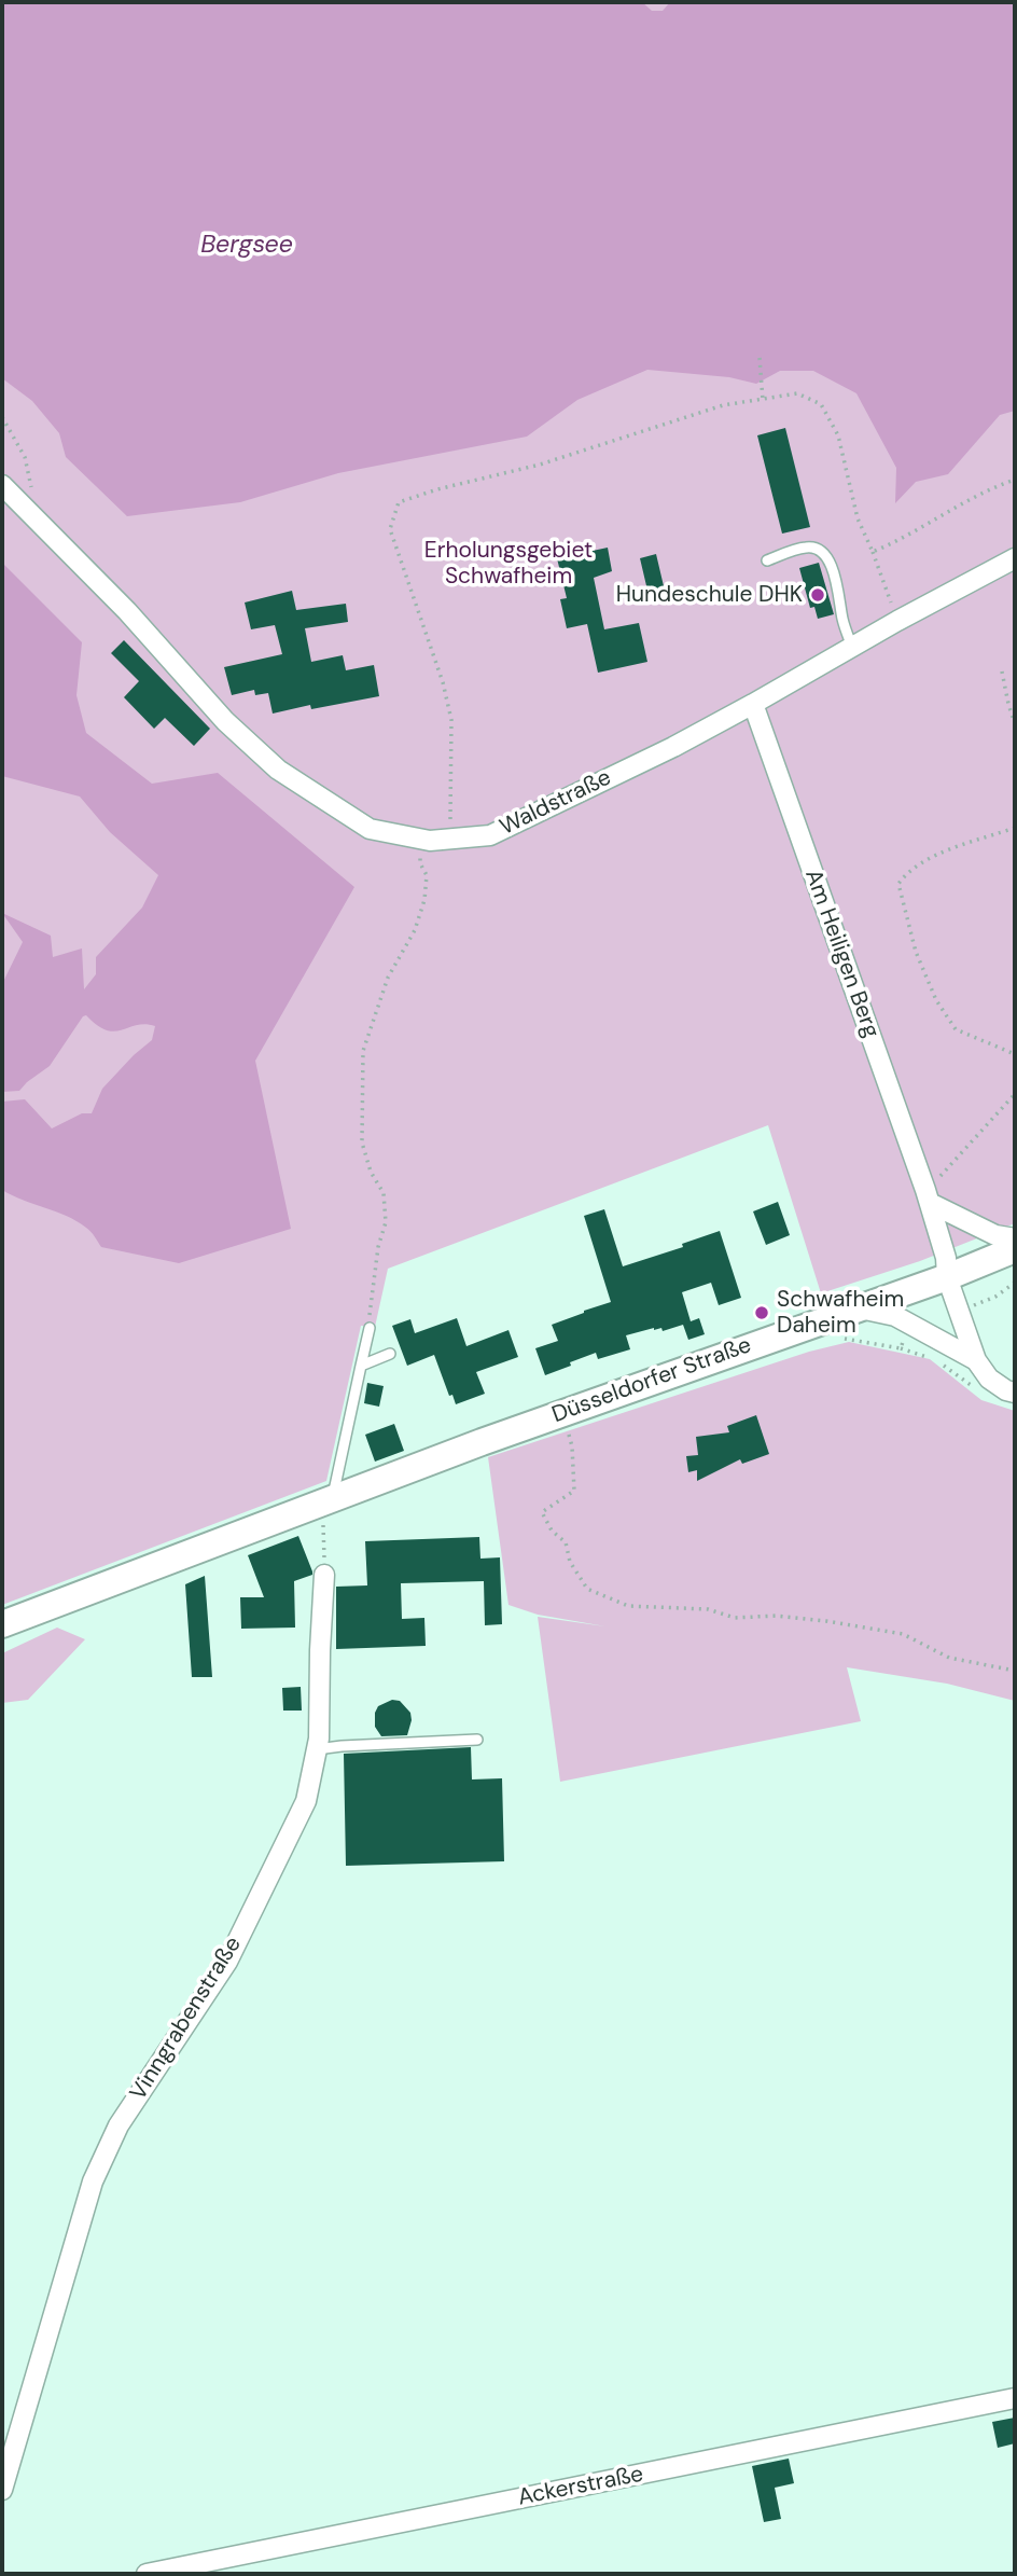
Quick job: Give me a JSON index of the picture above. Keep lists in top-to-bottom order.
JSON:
{
  "streets": {
    "main road": ["Düsseldorfer Straße"],
    "street": [
      "Waldstraße",
      "Am Heiligen Berg",
      "Vinngrabenstraße",
      "Ackerstraße"
    ]
  },
  "crossings": [
    ["Waldstraße", "Am Heiligen Berg"],
    ["Am Heiligen Berg", "Düsseldorfer Straße"]
  ],
  "water": ["Bergsee"],
  "parks": ["Erholungsgebiet Schwafheim"],
  "places": ["Hundeschule DHK", "Schwafheim Daheim"]
}
